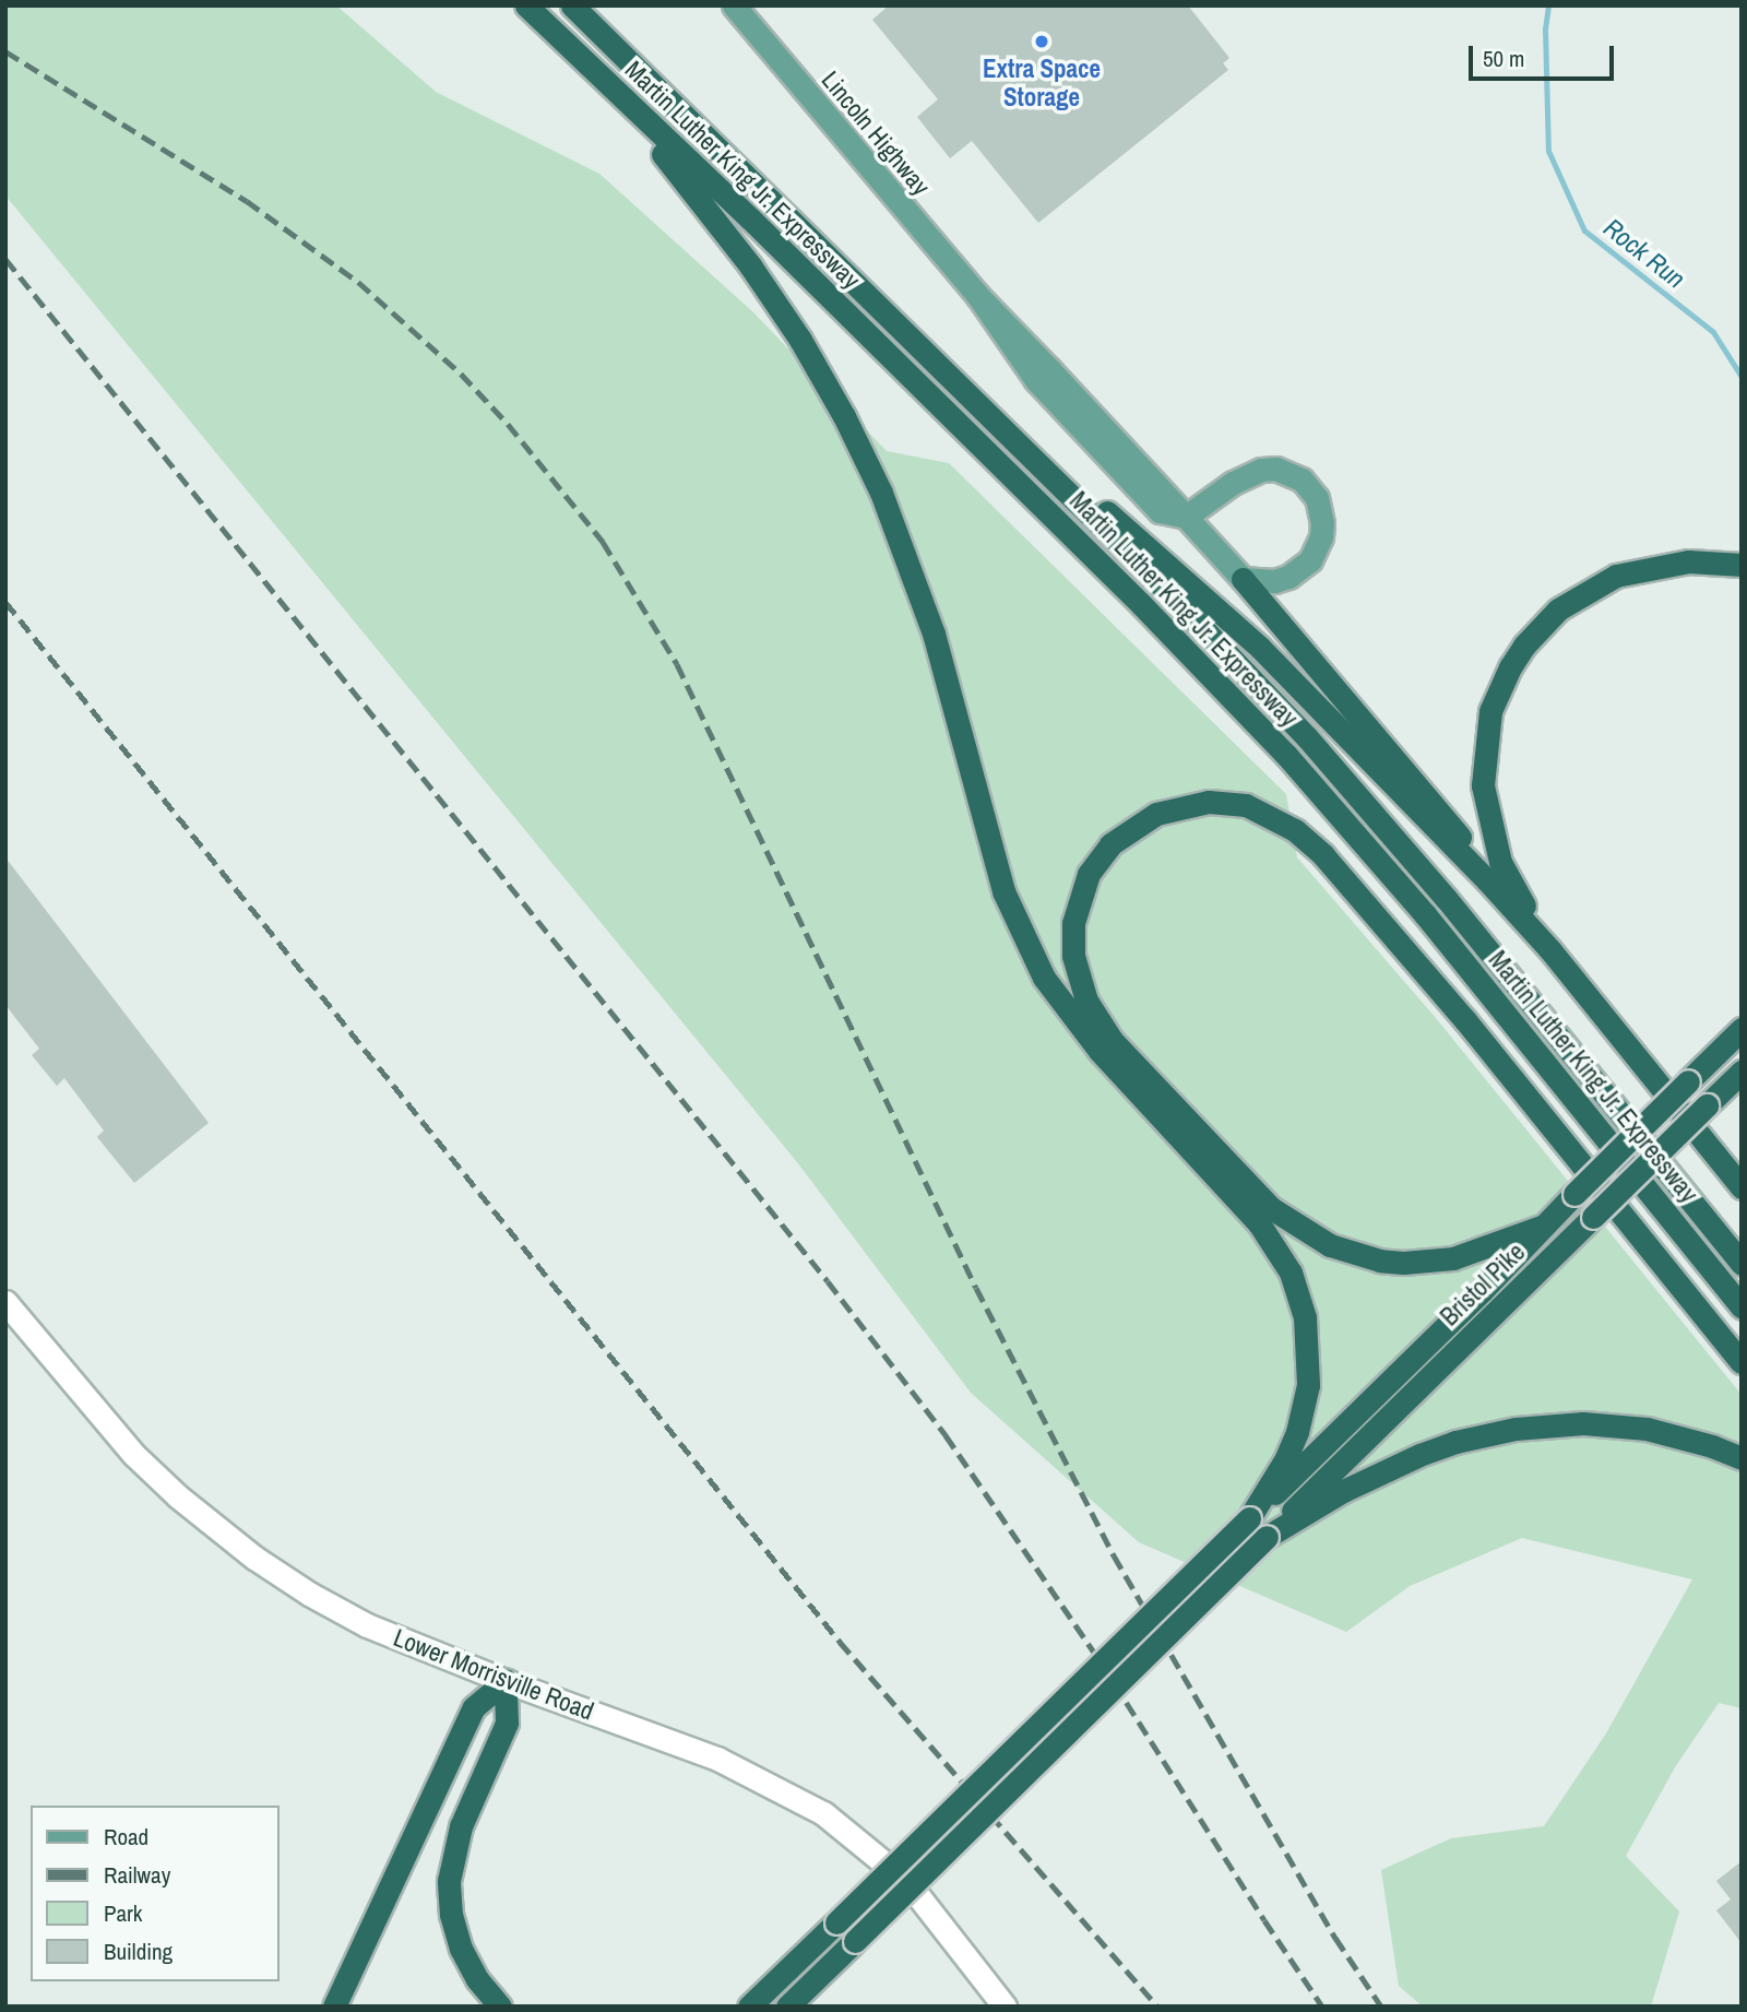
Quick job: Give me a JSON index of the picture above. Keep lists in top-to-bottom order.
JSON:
{
  "streets": {
    "highway": ["Martin Luther King Jr. Expressway", "Bristol Pike"],
    "main road": ["Lincoln Highway"],
    "street": ["Lower Morrisville Road"]
  },
  "water": ["Rock Run"],
  "places": ["Extra Space Storage"],
  "legend": [
    "Road",
    "Railway",
    "Park",
    "Building"
  ],
  "scale_bar": "50 m"
}
